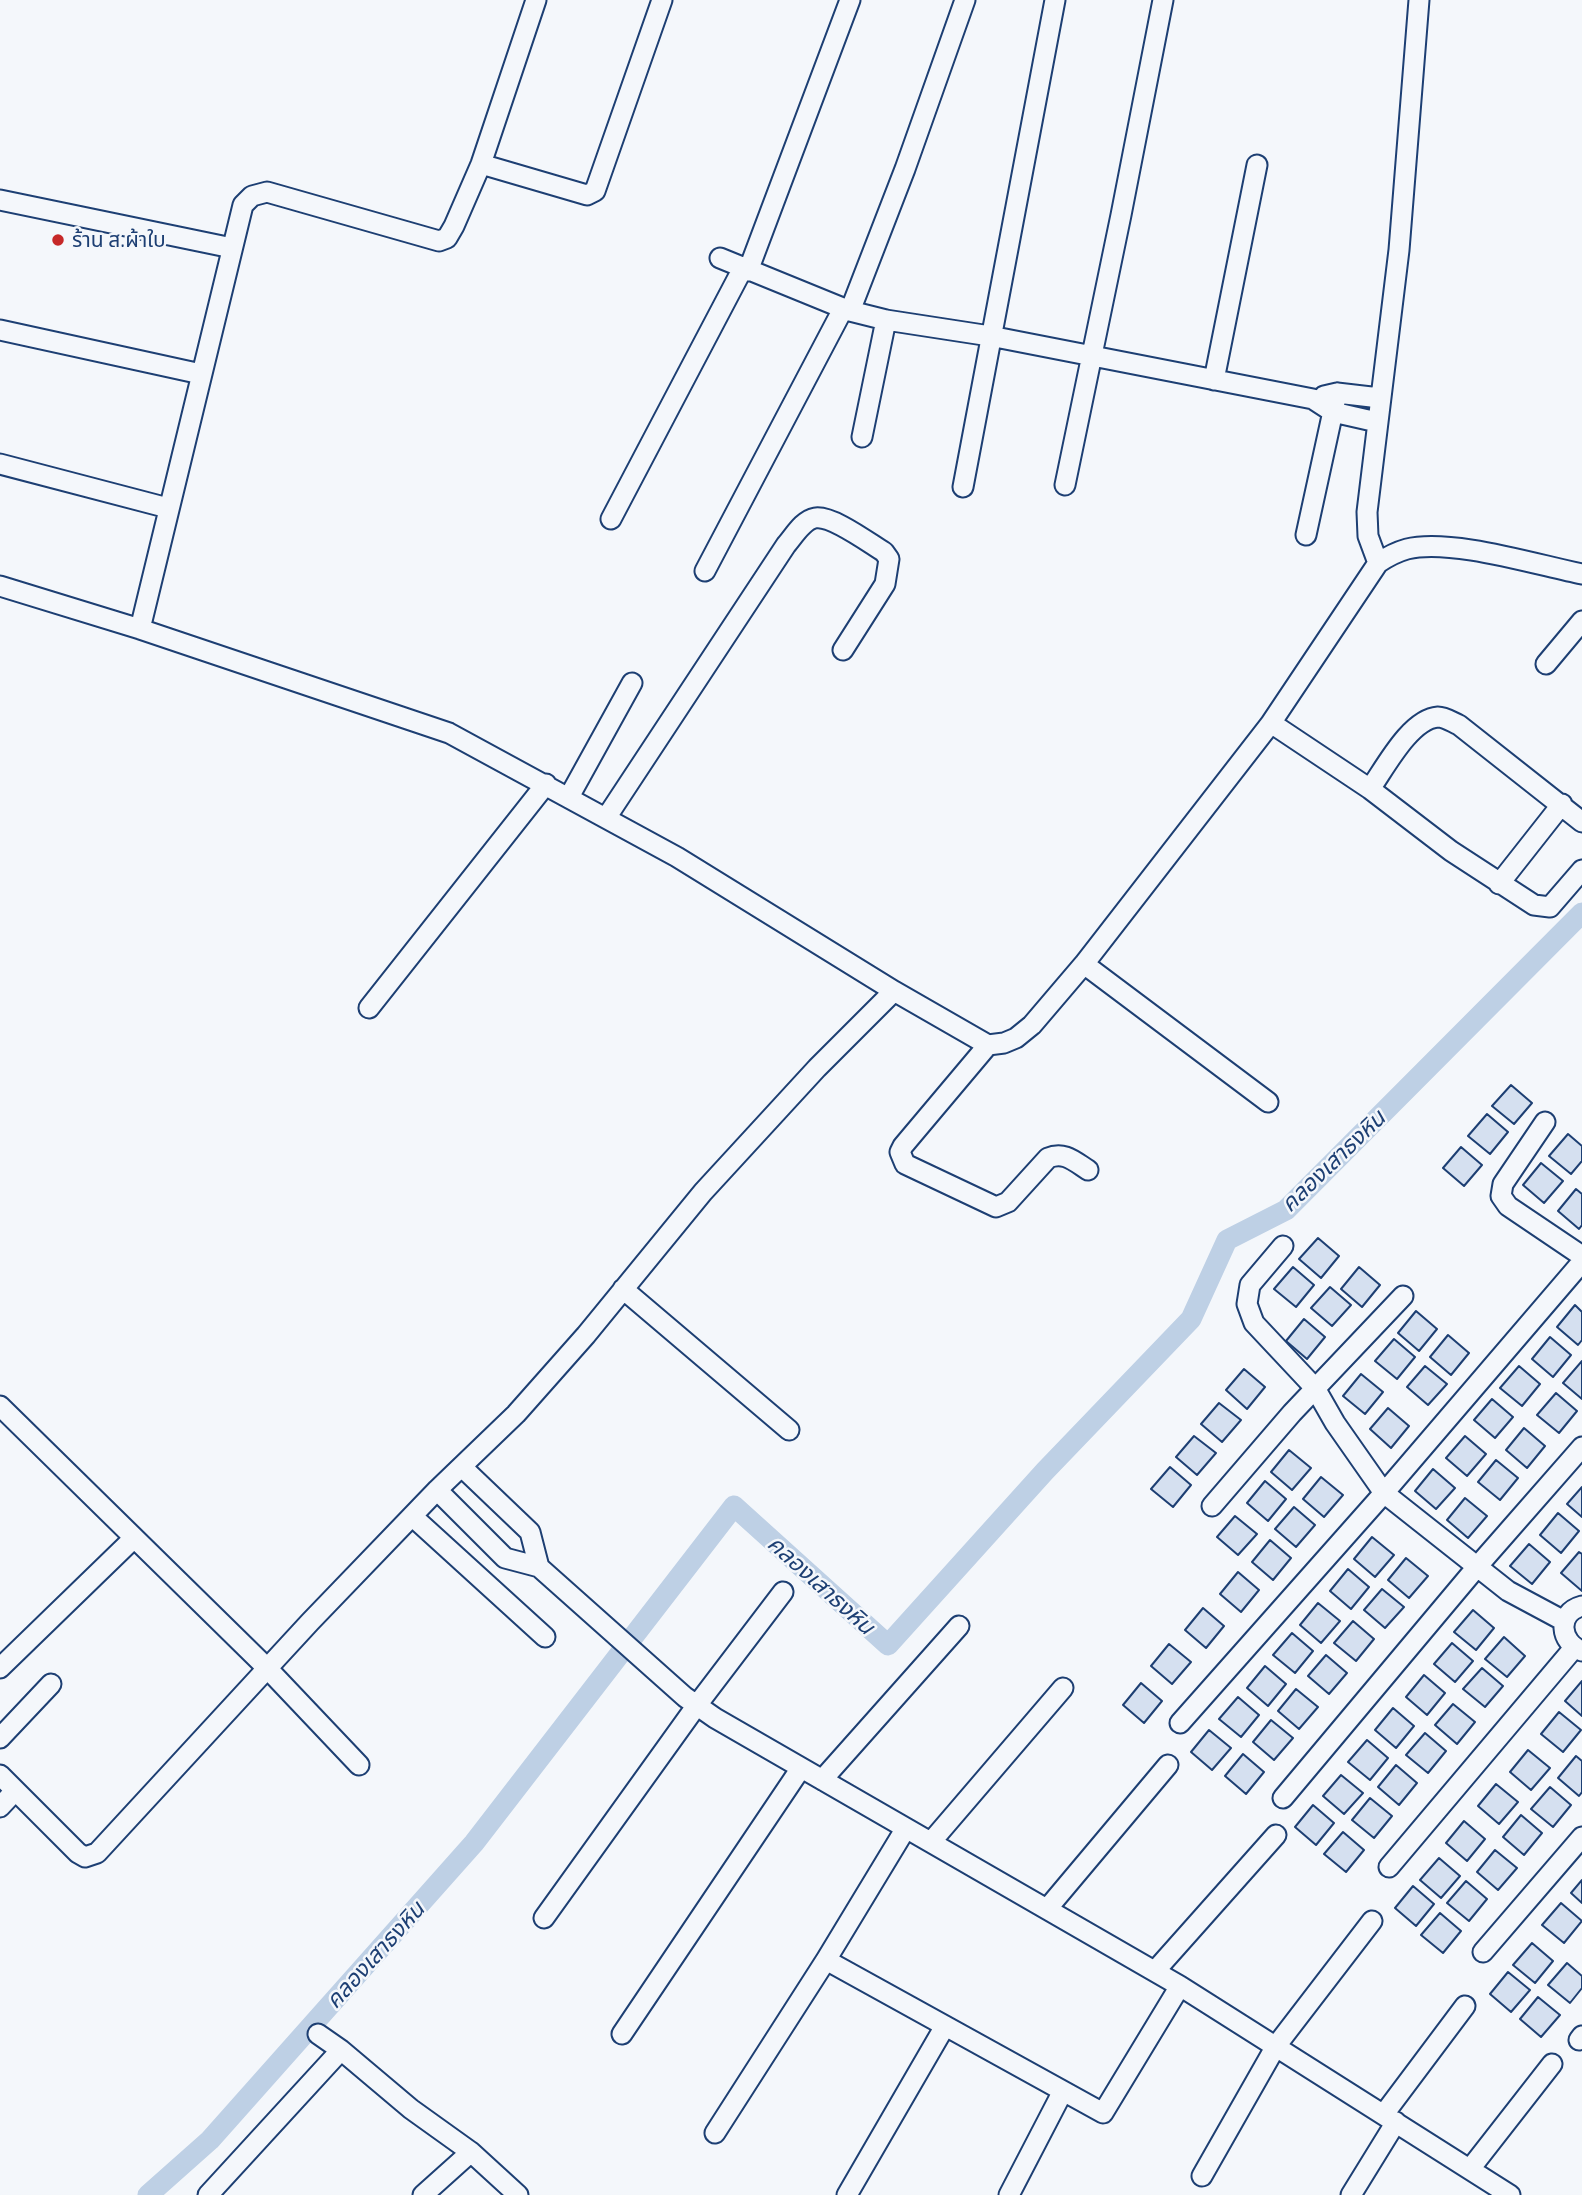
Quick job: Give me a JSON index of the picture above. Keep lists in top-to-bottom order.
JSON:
{
  "water": ["คลองเสาธงหิน"],
  "places": ["ร้าน ส.ผ้าใบ"]
}
